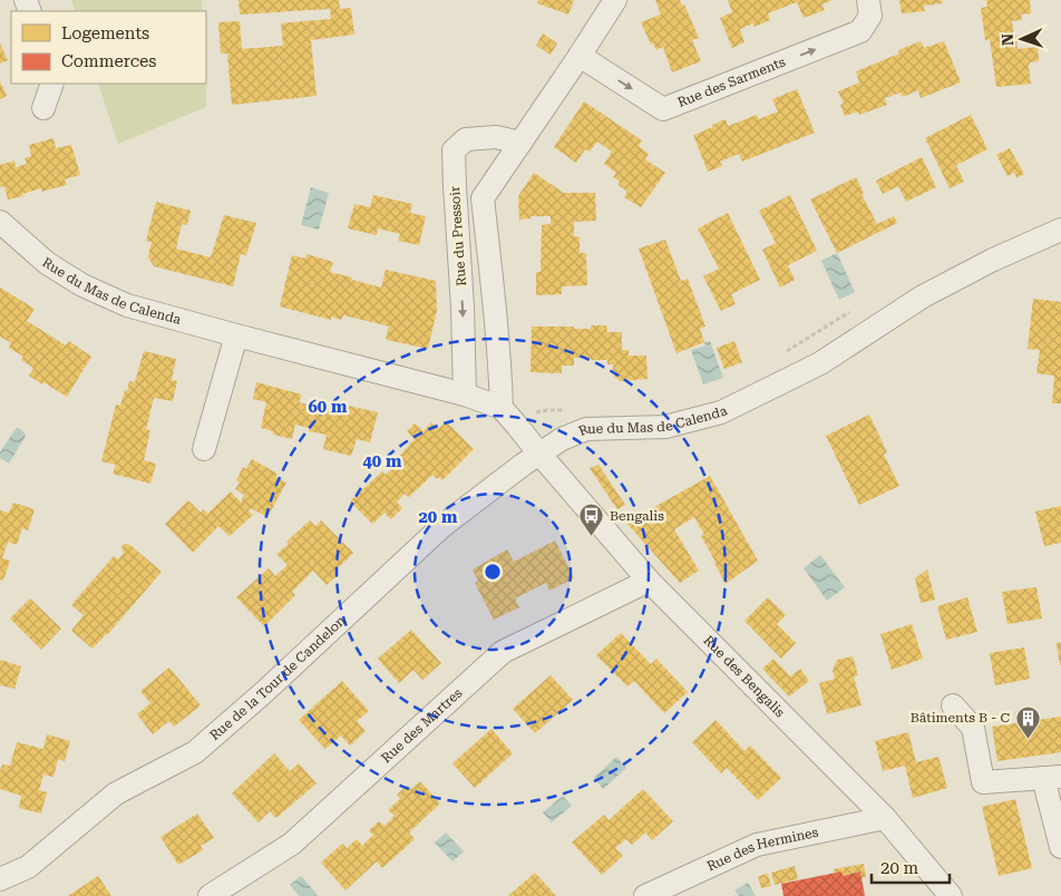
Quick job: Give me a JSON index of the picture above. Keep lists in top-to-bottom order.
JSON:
{
  "streets": {
    "street": [
      "Rue des Sarments",
      "Rue du Pressoir",
      "Rue du Mas de Calenda",
      "Rue des Bengalis",
      "Rue de la Tour de Candelon",
      "Rue des Martres",
      "Rue des Hermines"
    ]
  },
  "crossings": [
    ["Rue des Sarments", "Rue du Pressoir"],
    ["Rue du Pressoir", "Rue du Mas de Calenda"],
    ["Rue du Mas de Calenda", "Rue des Bengalis"],
    ["Rue du Mas de Calenda", "Rue de la Tour de Candelon"],
    ["Rue des Bengalis", "Rue de la Tour de Candelon"],
    ["Rue des Bengalis", "Rue des Martres"],
    ["Rue des Bengalis", "Rue des Hermines"]
  ],
  "one_way": ["Rue des Sarments"],
  "places": {
    "bus stop": ["Bengalis"],
    "building": ["Bâtiments B - C"]
  },
  "legend": ["Logements", "Commerces"],
  "scale_bar": "20 m",
  "north": "left",
  "rings": ["60 m", "40 m", "20 m"]
}
